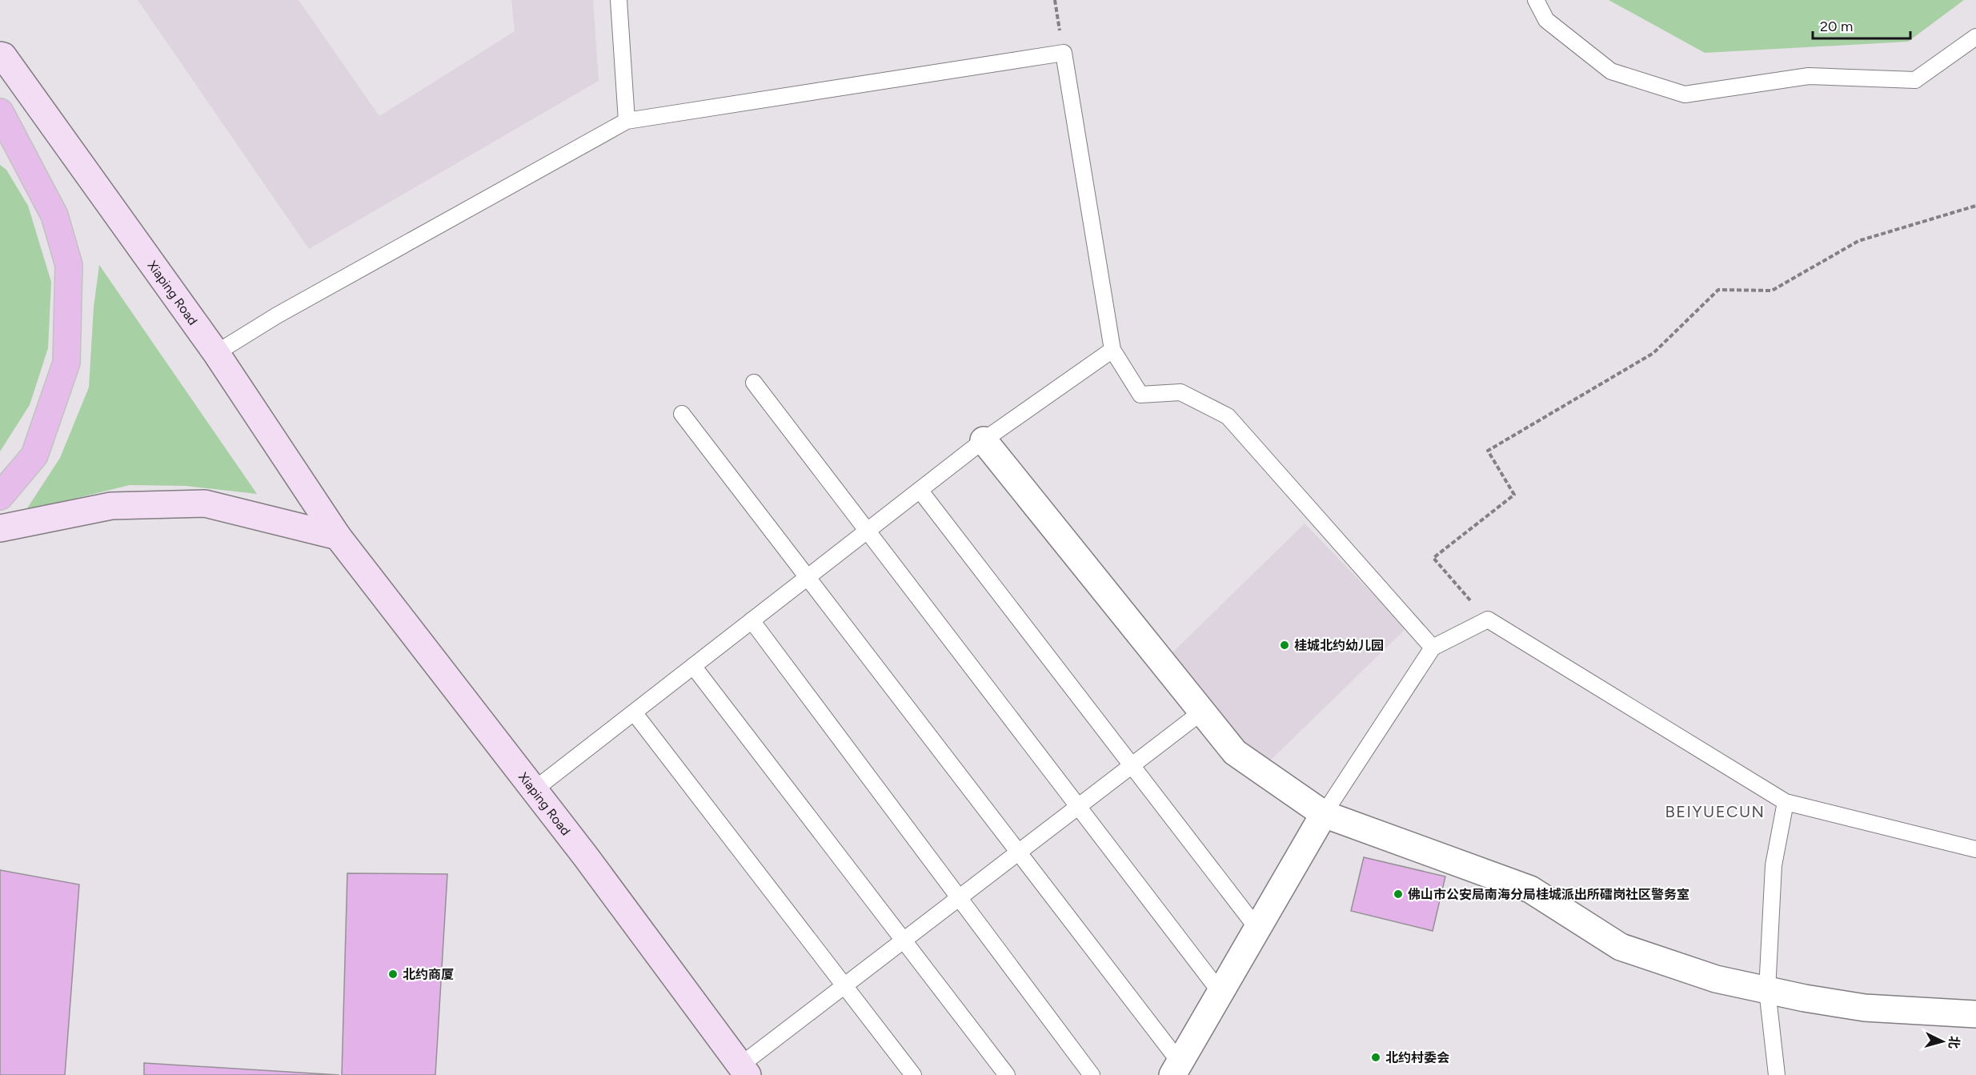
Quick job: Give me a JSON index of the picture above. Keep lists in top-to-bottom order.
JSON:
{
  "streets": {
    "main road": ["Xiaping Road"]
  },
  "districts": ["BEIYUECUN"],
  "places": [
    "桂城北约幼儿园",
    "佛山市公安局南海分局桂城派出所礌岗社区警务室",
    "北约商厦",
    "北约村委会"
  ],
  "scale_bar": "20 m",
  "north": "right"
}
